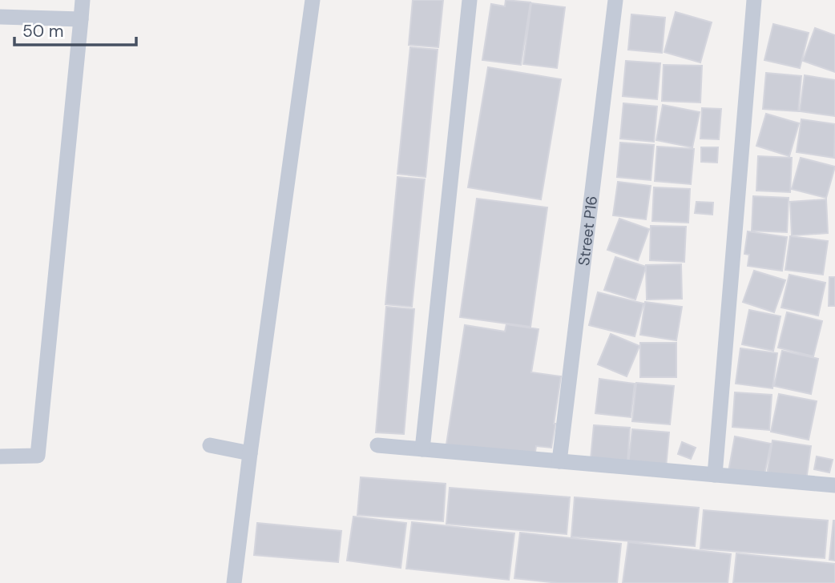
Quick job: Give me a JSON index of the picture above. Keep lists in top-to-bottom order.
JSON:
{
  "streets": {
    "street": ["Street P16"]
  },
  "scale_bar": "50 m"
}
